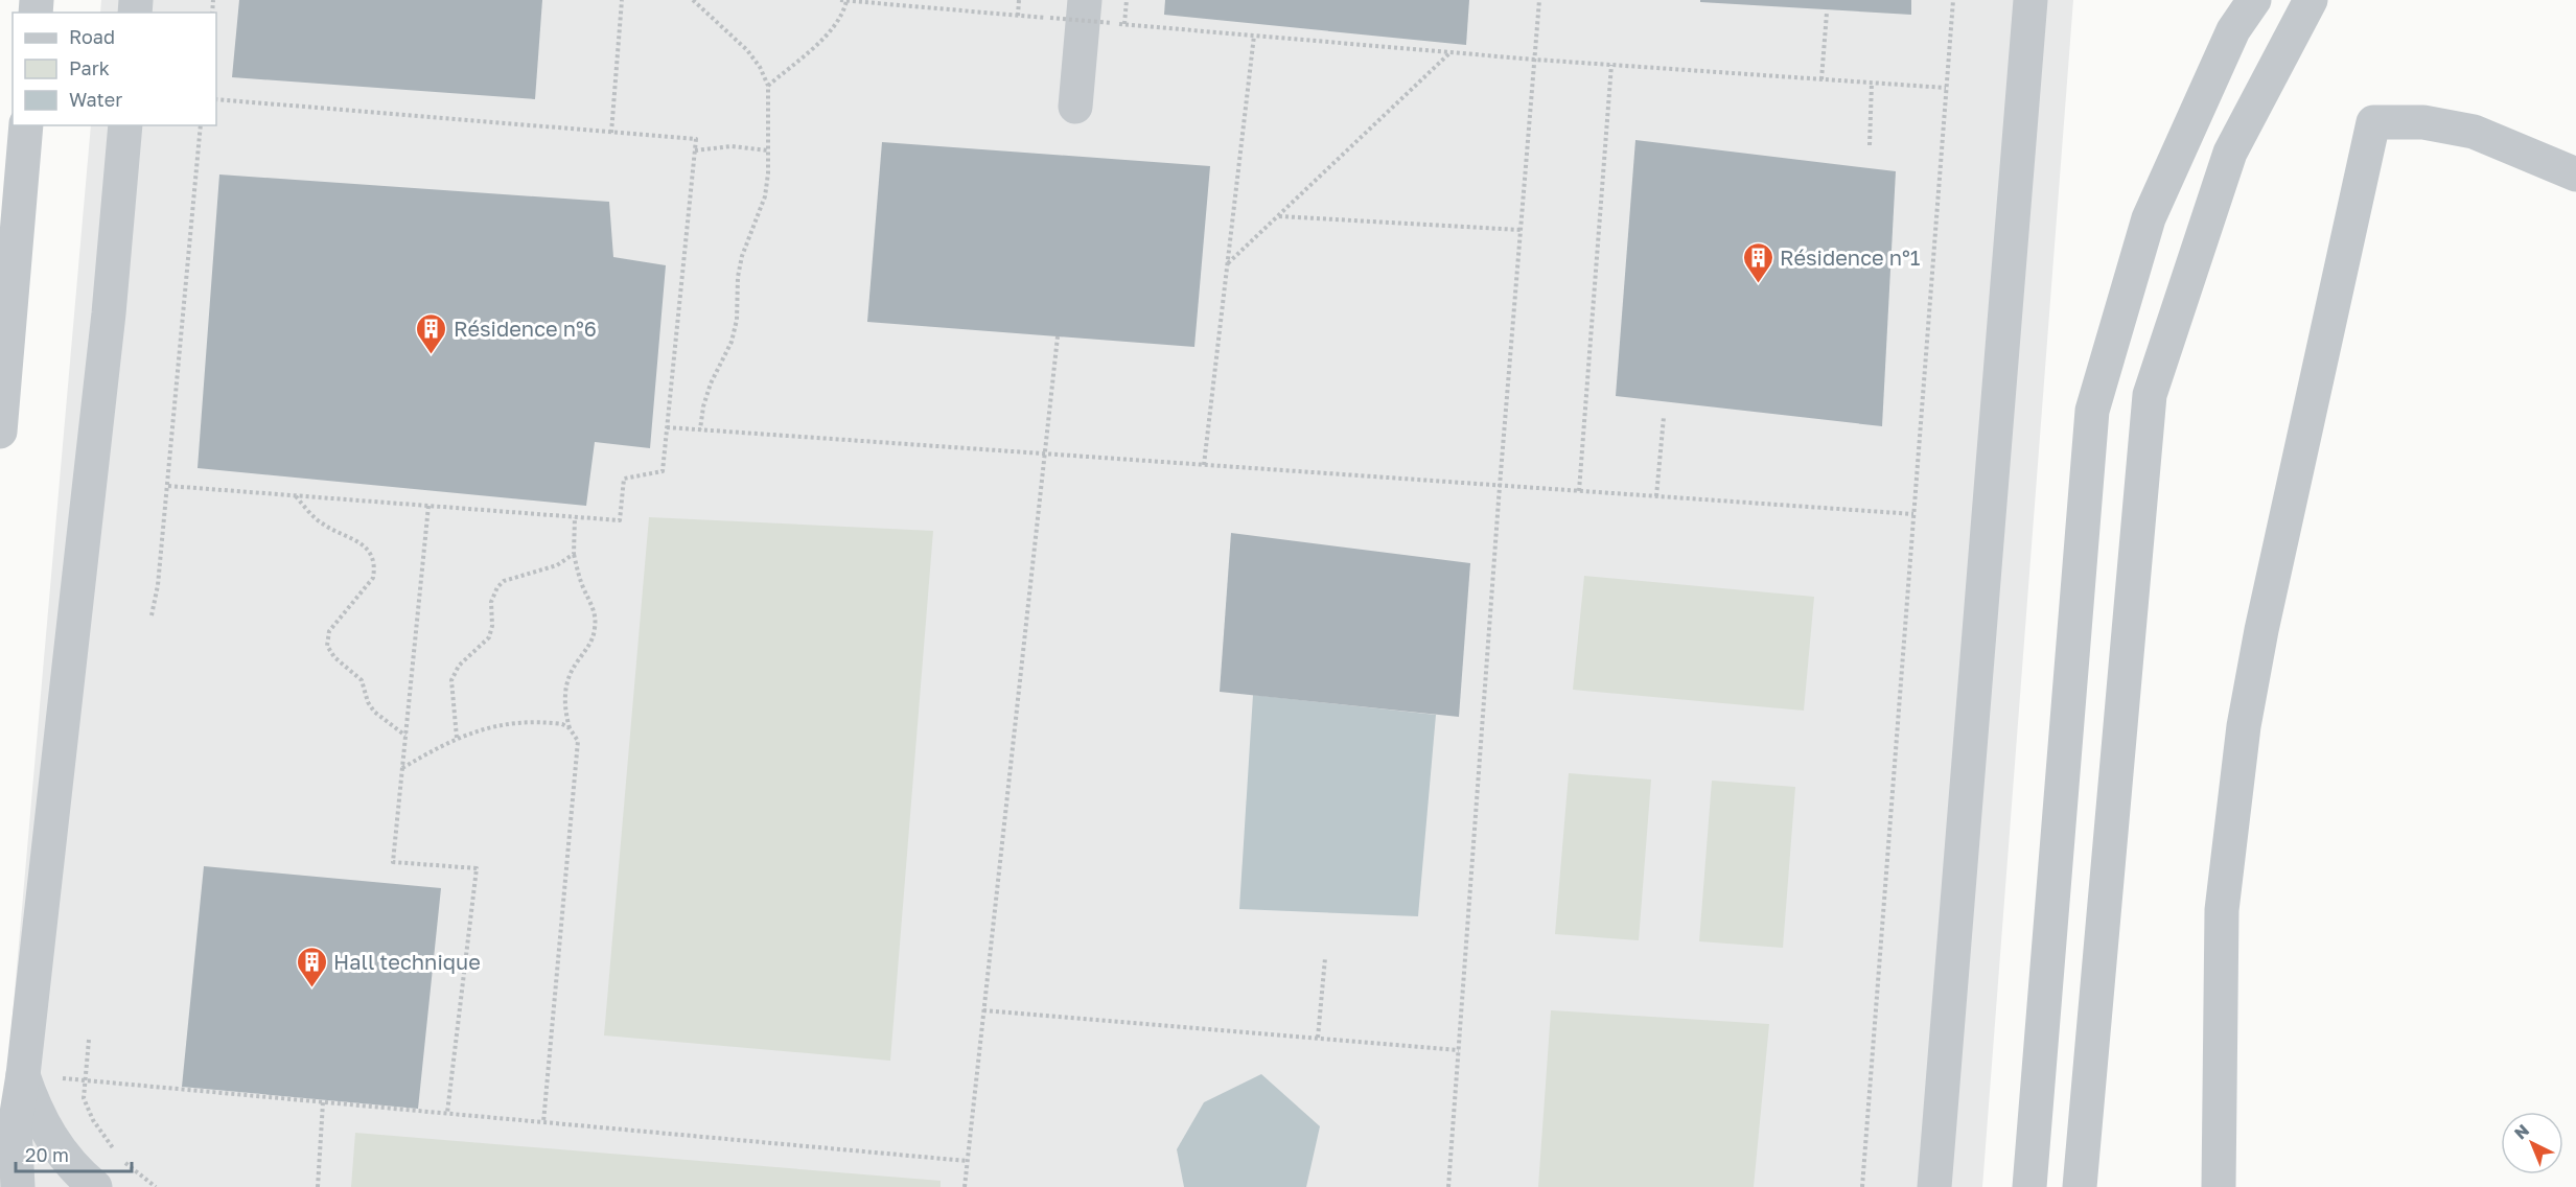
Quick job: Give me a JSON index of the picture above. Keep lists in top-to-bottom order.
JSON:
{
  "places": {
    "building": ["Résidence n°1", "Résidence n°6", "Hall technique"]
  },
  "legend": ["Road", "Park", "Water"],
  "scale_bar": "20 m",
  "north": "top left"
}
